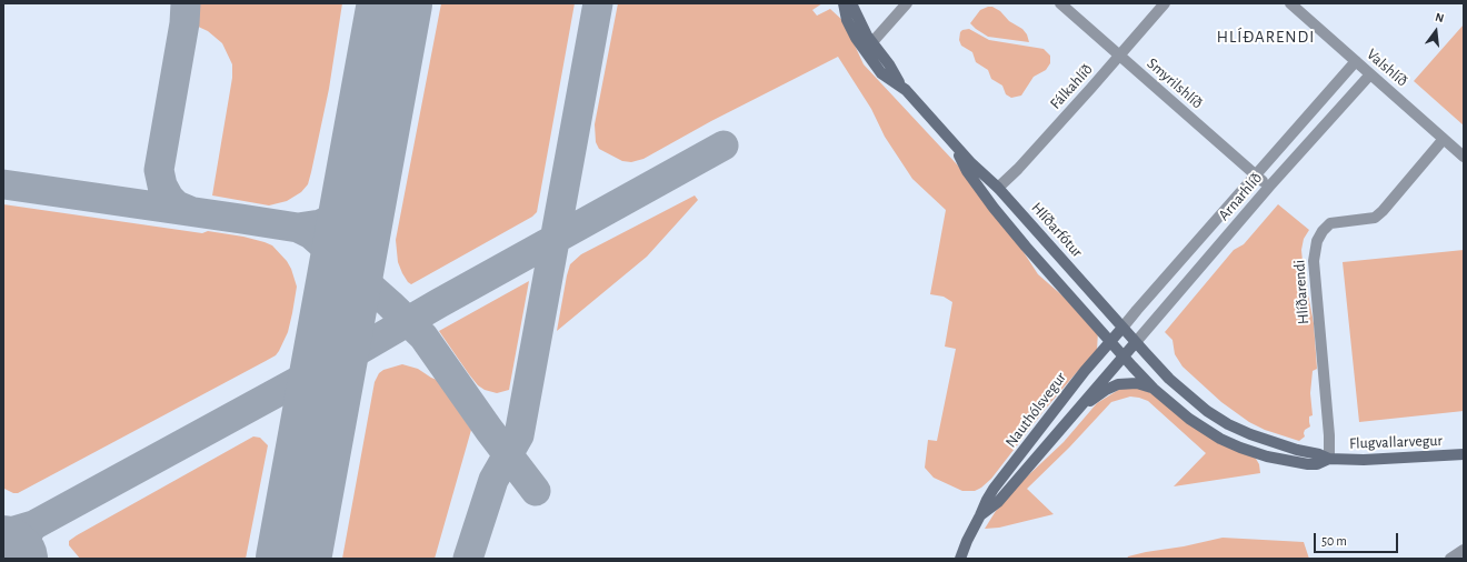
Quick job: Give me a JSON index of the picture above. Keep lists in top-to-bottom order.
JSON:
{
  "streets": {
    "street": [
      "Valshlíð",
      "Smyrilshlíð",
      "Fálkahlíð",
      "Arnarhlíð",
      "Hlíðarfótur",
      "Hlíðarendi",
      "Nauthólsvegur",
      "Flugvallarvegur"
    ]
  },
  "crossings": [
    ["Valshlíð", "Arnarhlíð"],
    ["Valshlíð", "Hlíðarendi"],
    ["Smyrilshlíð", "Fálkahlíð"],
    ["Smyrilshlíð", "Arnarhlíð"],
    ["Fálkahlíð", "Hlíðarfótur"],
    ["Arnarhlíð", "Hlíðarfótur"],
    ["Arnarhlíð", "Nauthólsvegur"],
    ["Arnarhlíð", "Flugvallarvegur"],
    ["Hlíðarfótur", "Nauthólsvegur"],
    ["Hlíðarfótur", "Flugvallarvegur"],
    ["Hlíðarendi", "Flugvallarvegur"],
    ["Nauthólsvegur", "Flugvallarvegur"]
  ],
  "districts": ["HLÍÐARENDI"],
  "scale_bar": "50 m",
  "north": "top"
}
